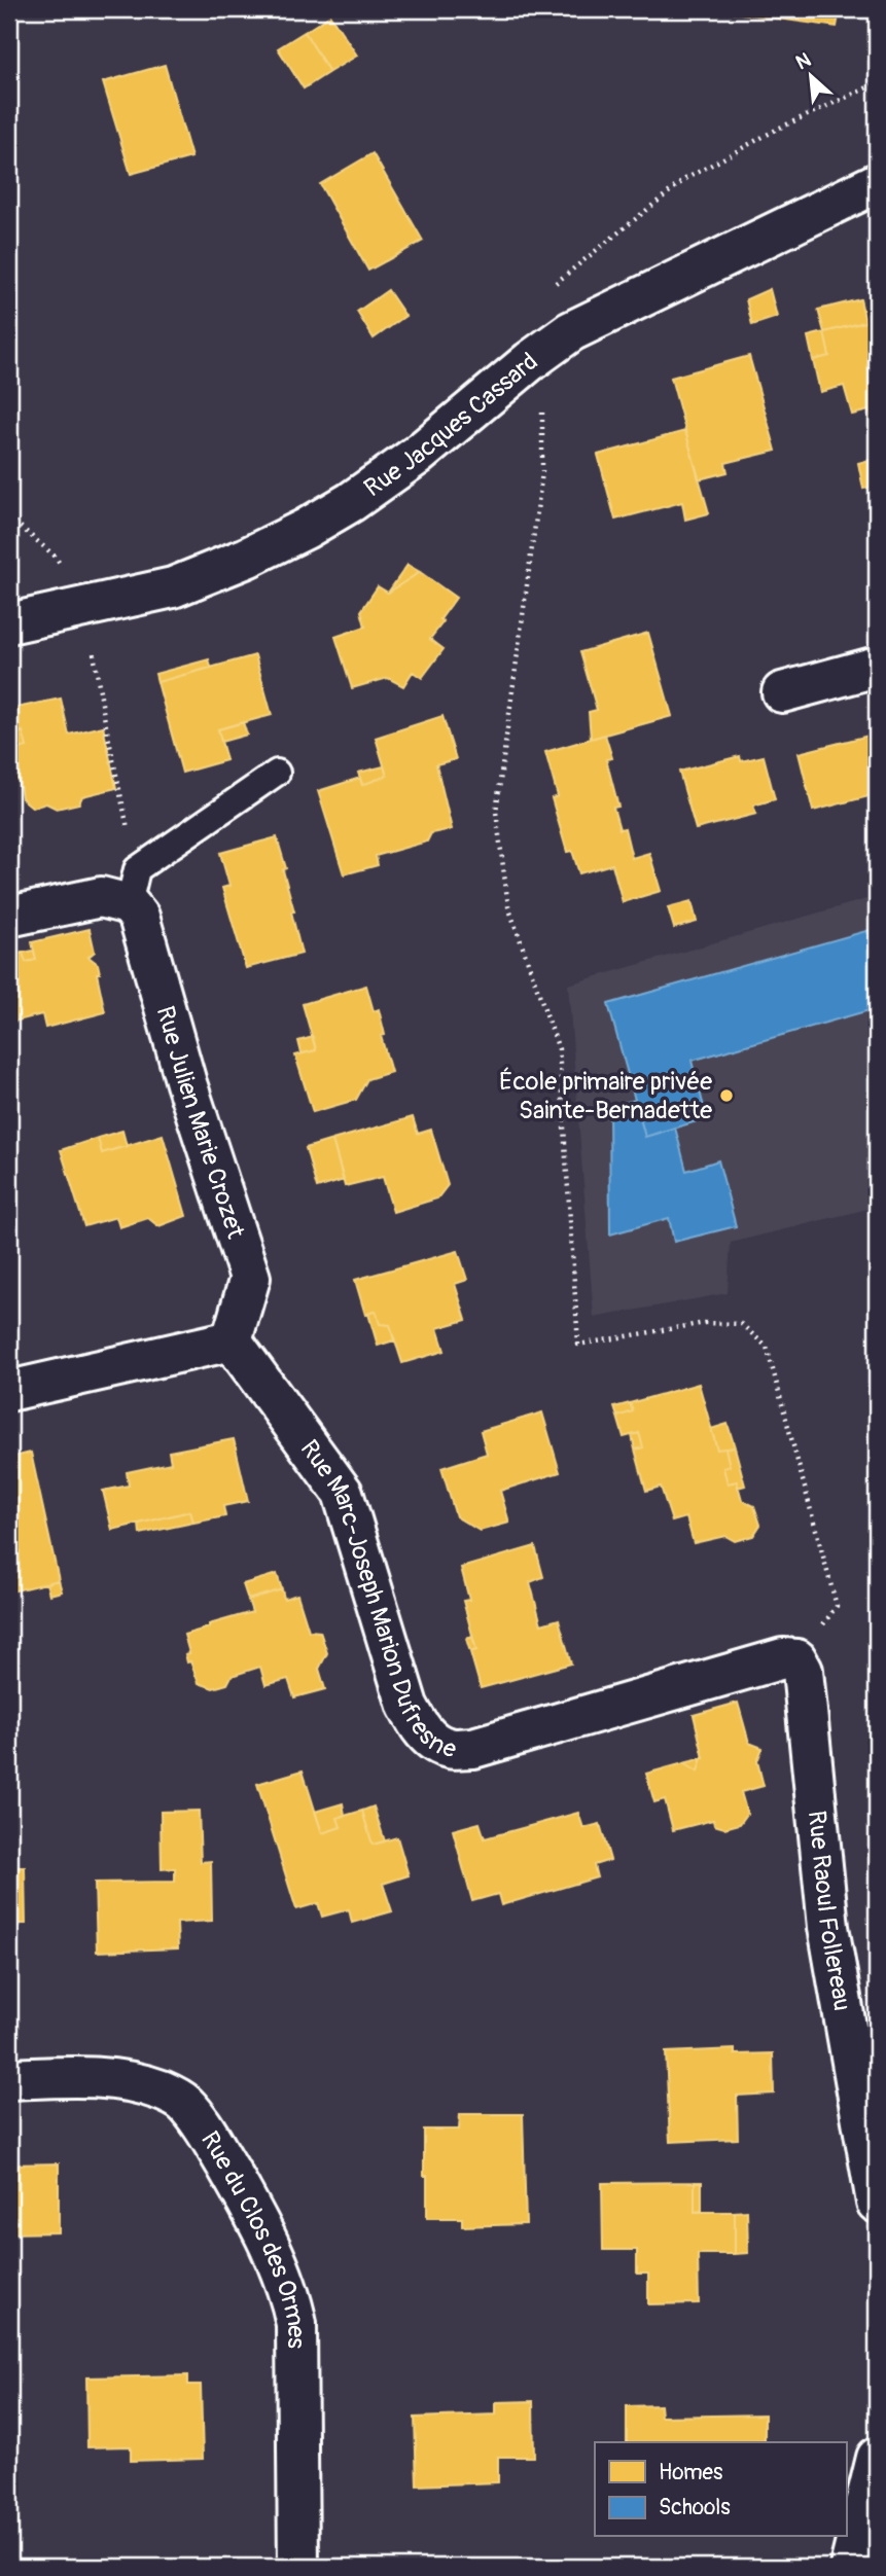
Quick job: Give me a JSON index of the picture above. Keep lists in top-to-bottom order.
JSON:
{
  "streets": {
    "street": [
      "Rue Jacques Cassard",
      "Rue Julien Marie Crozet",
      "Rue Marc-Joseph Marion Dufresne",
      "Rue Raoul Follereau",
      "Rue du Clos des Ormes"
    ]
  },
  "crossings": [
    ["Rue Julien Marie Crozet", "Rue Marc-Joseph Marion Dufresne"],
    ["Rue Marc-Joseph Marion Dufresne", "Rue Raoul Follereau"]
  ],
  "places": ["École primaire privée Sainte-Bernadette"],
  "legend": ["Homes", "Schools"],
  "north": "top left"
}
